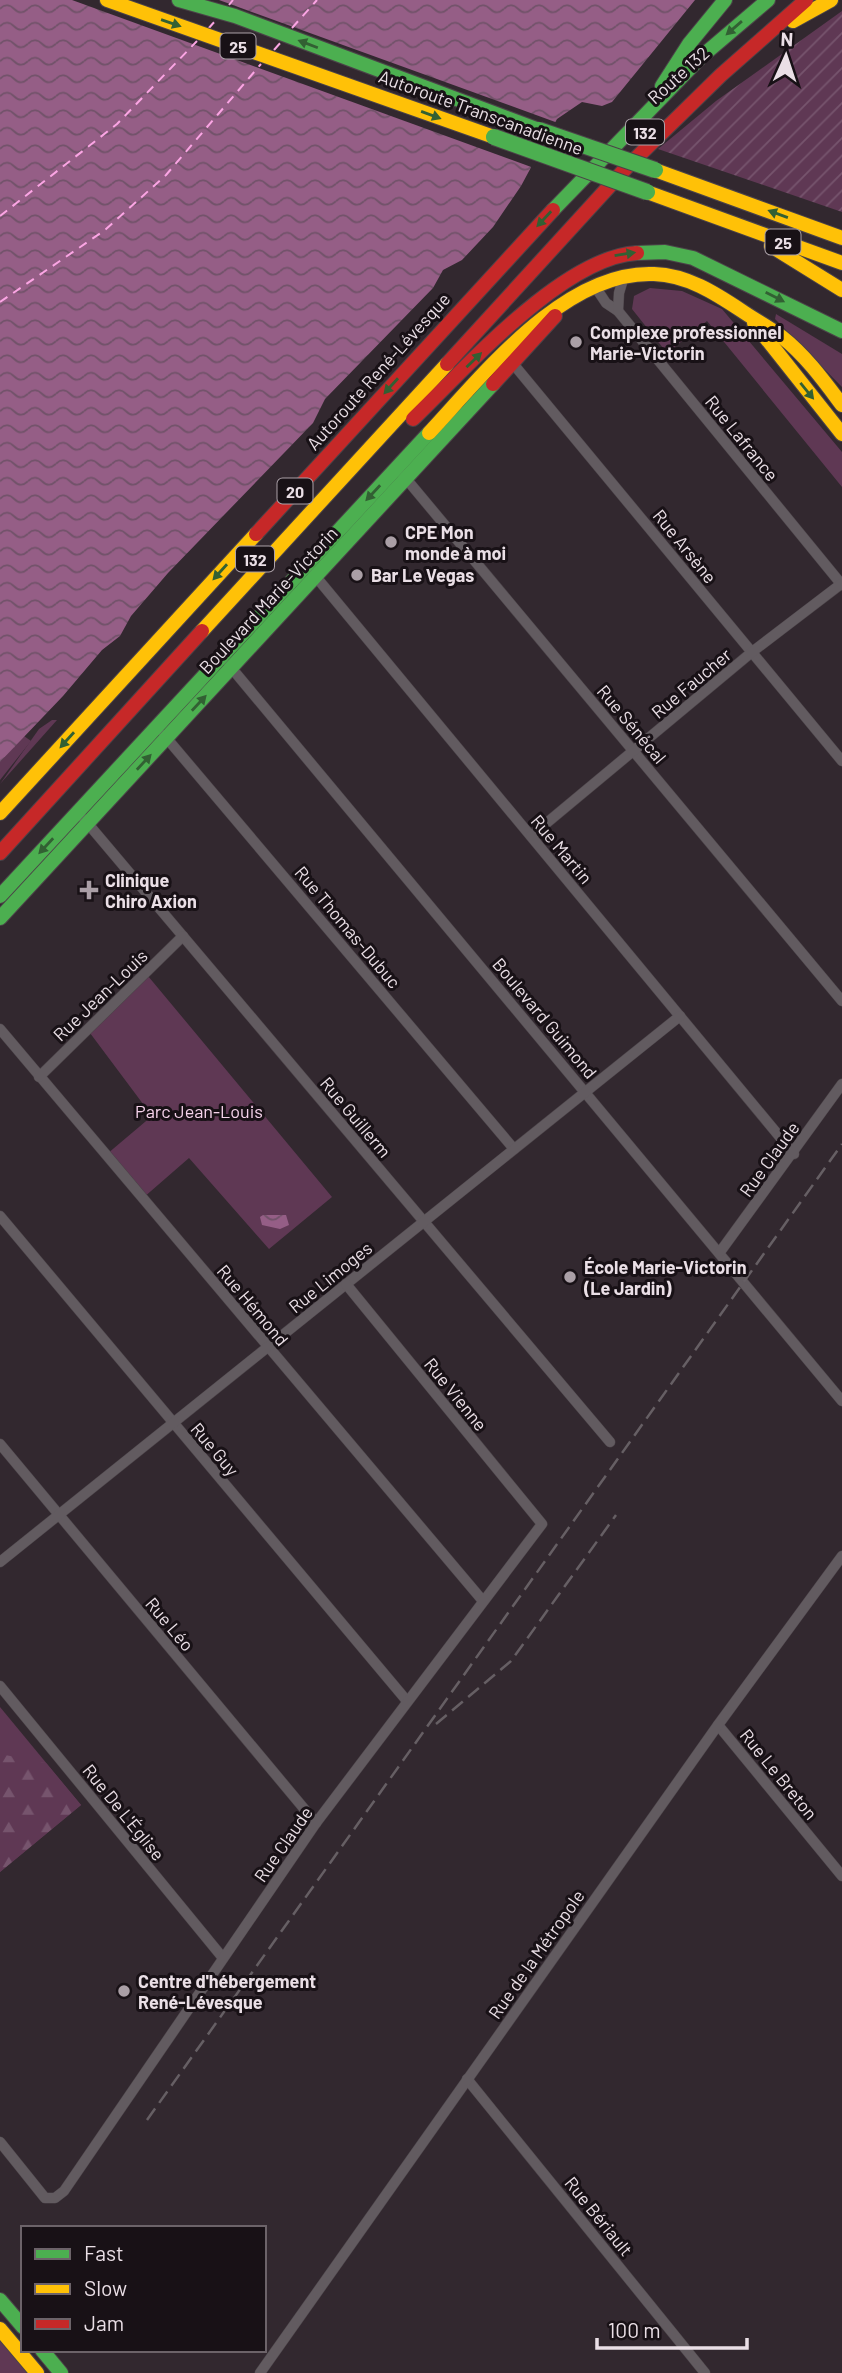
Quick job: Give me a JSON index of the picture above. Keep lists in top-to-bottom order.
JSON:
{
  "streets": {
    "main road": [
      "25",
      "Route 132",
      "Autoroute Transcanadienne",
      "132",
      "Autoroute René-Lévesque",
      "20",
      "Boulevard Marie-Victorin"
    ],
    "street": [
      "Rue Lafrance",
      "Rue Arsène",
      "Rue Faucher",
      "Rue Sénécal",
      "Rue Martin",
      "Rue Thomas-Dubuc",
      "Rue Jean-Louis",
      "Boulevard Guimond",
      "Rue Guillerm",
      "Rue Claude",
      "Rue Limoges",
      "Rue Hémond",
      "Rue Vienne",
      "Rue Guy",
      "Rue Léo",
      "Rue Le Breton",
      "Rue De L'Église",
      "Rue de la Métropole",
      "Rue Bériault"
    ]
  },
  "crossings": [
    ["Route 132", "Autoroute René-Lévesque"],
    ["Rue Lafrance", "Boulevard Marie-Victorin"],
    ["Rue Lafrance", "Rue Faucher"],
    ["Rue Arsène", "Boulevard Marie-Victorin"],
    ["Rue Arsène", "Rue Faucher"],
    ["Boulevard Marie-Victorin", "Rue Sénécal"],
    ["Boulevard Marie-Victorin", "Rue Martin"],
    ["Boulevard Marie-Victorin", "Rue Thomas-Dubuc"],
    ["Boulevard Marie-Victorin", "Boulevard Guimond"],
    ["Boulevard Marie-Victorin", "Rue Guillerm"],
    ["Rue Faucher", "Rue Sénécal"],
    ["Rue Faucher", "Rue Martin"],
    ["Rue Martin", "Rue Claude"],
    ["Rue Martin", "Rue Limoges"],
    ["Rue Thomas-Dubuc", "Rue Limoges"],
    ["Rue Jean-Louis", "Rue Guillerm"],
    ["Rue Jean-Louis", "Rue Hémond"],
    ["Boulevard Guimond", "Rue Claude"],
    ["Boulevard Guimond", "Rue Limoges"],
    ["Rue Guillerm", "Rue Limoges"],
    ["Rue Claude", "Rue Hémond"],
    ["Rue Claude", "Rue Vienne"],
    ["Rue Claude", "Rue Guy"],
    ["Rue Claude", "Rue Léo"],
    ["Rue Claude", "Rue De L'Église"],
    ["Rue Limoges", "Rue Hémond"],
    ["Rue Limoges", "Rue Vienne"],
    ["Rue Limoges", "Rue Guy"],
    ["Rue Limoges", "Rue Léo"],
    ["Rue Le Breton", "Rue de la Métropole"],
    ["Rue de la Métropole", "Rue Bériault"]
  ],
  "parks": ["Parc Jean-Louis"],
  "places": {
    "other": [
      "Complexe professionnel Marie-Victorin",
      "CPE Mon monde à moi",
      "Bar Le Vegas",
      "École Marie-Victorin (Le Jardin)",
      "Centre d'hébergement René-Lévesque"
    ],
    "health": ["Clinique Chiro Axion"]
  },
  "legend": ["Fast", "Slow", "Jam"],
  "scale_bar": "100 m",
  "north": "top"
}
